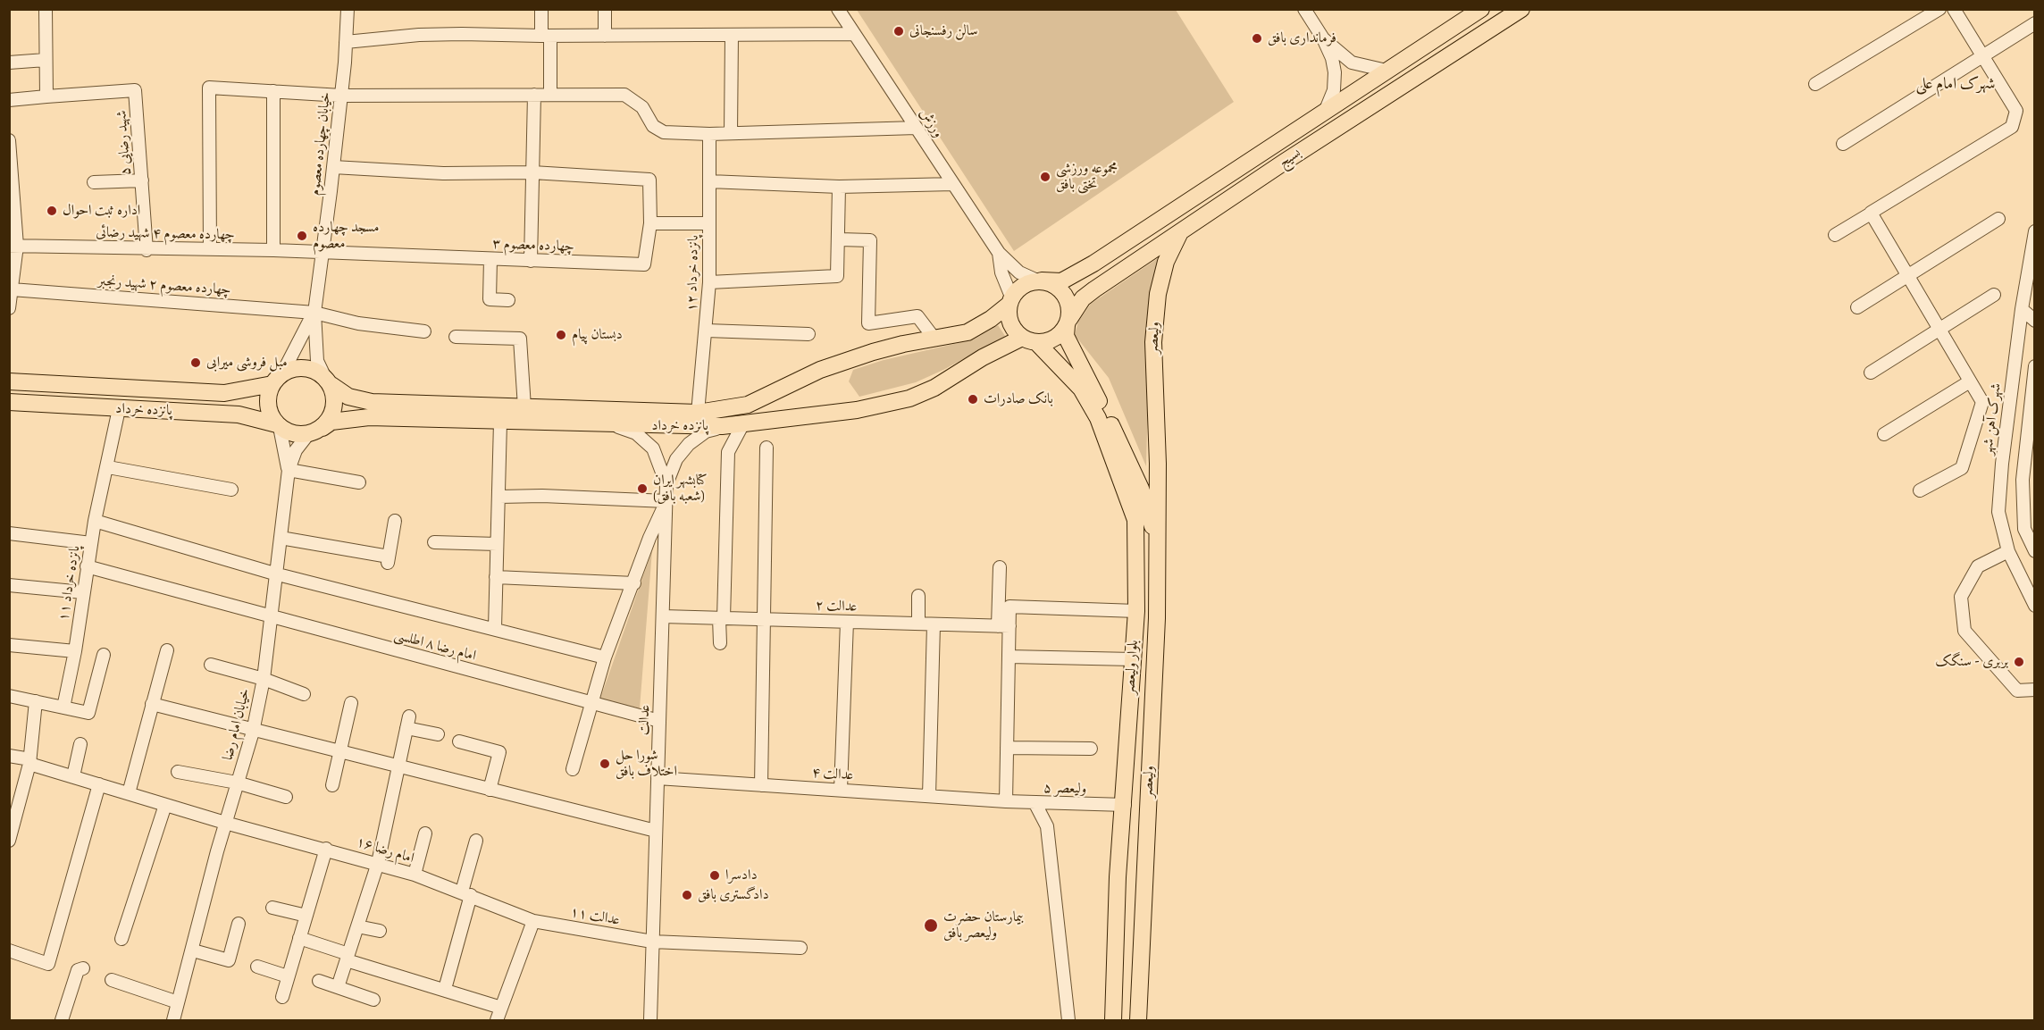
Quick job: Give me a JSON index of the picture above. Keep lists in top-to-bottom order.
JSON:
{
  "streets": {
    "main road": [
      "بسیج",
      "ولیعصر",
      "پانزده خرداد",
      "بلوار ولیعصر"
    ],
    "street": [
      "ورزش",
      "شهید رضایی ۵",
      "خیابان چهارده معصوم",
      "چهارده معصوم ۴ شهید رضائی",
      "چهارده معصوم ۳",
      "پانزده خرداد ۱۲",
      "چهارده معصوم ۲ شهید رنجبر",
      "شهرک آهن شهر",
      "پانزده خرداد ۱۱",
      "عدالت ۲",
      "امام رضا ۸ اطلسی",
      "عدالت",
      "خیابان امام رضا",
      "عدالت ۴",
      "ولیعصر ۵",
      "امام رضا ۱۶",
      "عدالت ۱۱"
    ]
  },
  "crossings": [
    ["ورزش", "بسیج"],
    ["ورزش", "ولیعصر"],
    ["ورزش", "پانزده خرداد"],
    ["ورزش", "بلوار ولیعصر"],
    ["شهید رضایی ۵", "چهارده معصوم ۴ شهید رضائی"],
    ["خیابان چهارده معصوم", "چهارده معصوم ۴ شهید رضائی"],
    ["خیابان چهارده معصوم", "چهارده معصوم ۳"],
    ["خیابان چهارده معصوم", "چهارده معصوم ۲ شهید رنجبر"],
    ["بسیج", "ولیعصر"],
    ["بسیج", "پانزده خرداد"],
    ["بسیج", "بلوار ولیعصر"],
    ["چهارده معصوم ۴ شهید رضائی", "چهارده معصوم ۳"],
    ["پانزده خرداد ۱۲", "پانزده خرداد"],
    ["ولیعصر", "پانزده خرداد"],
    ["ولیعصر", "بلوار ولیعصر"],
    ["پانزده خرداد", "پانزده خرداد ۱۱"],
    ["پانزده خرداد", "بلوار ولیعصر"],
    ["پانزده خرداد", "عدالت"],
    ["پانزده خرداد", "خیابان امام رضا"],
    ["پانزده خرداد ۱۱", "امام رضا ۸ اطلسی"],
    ["عدالت ۲", "عدالت"],
    ["امام رضا ۸ اطلسی", "عدالت"],
    ["امام رضا ۸ اطلسی", "خیابان امام رضا"],
    ["بلوار ولیعصر", "ولیعصر ۵"],
    ["عدالت", "عدالت ۴"],
    ["عدالت", "عدالت ۱۱"],
    ["خیابان امام رضا", "امام رضا ۱۶"],
    ["عدالت ۴", "ولیعصر ۵"],
    ["امام رضا ۱۶", "عدالت ۱۱"]
  ],
  "districts": ["شهرک امام علی"],
  "places": [
    "سالن رفسنجانی",
    "فرمانداری بافق",
    "مجموعه ورزشی تختی بافق",
    "اداره ثبت احوال",
    "مسجد چهارده معصوم",
    "دبستان پیام",
    "مبل فروشی میرابی",
    "بانک صادرات",
    "کتابشهر ایران (شعبه بافق)",
    "بربری - سنگک",
    "شورا حل اختلاف بافق",
    "دادسرا",
    "دادگستری بافق",
    "بیمارستان حضرت ولیعصر بافق"
  ]
}
